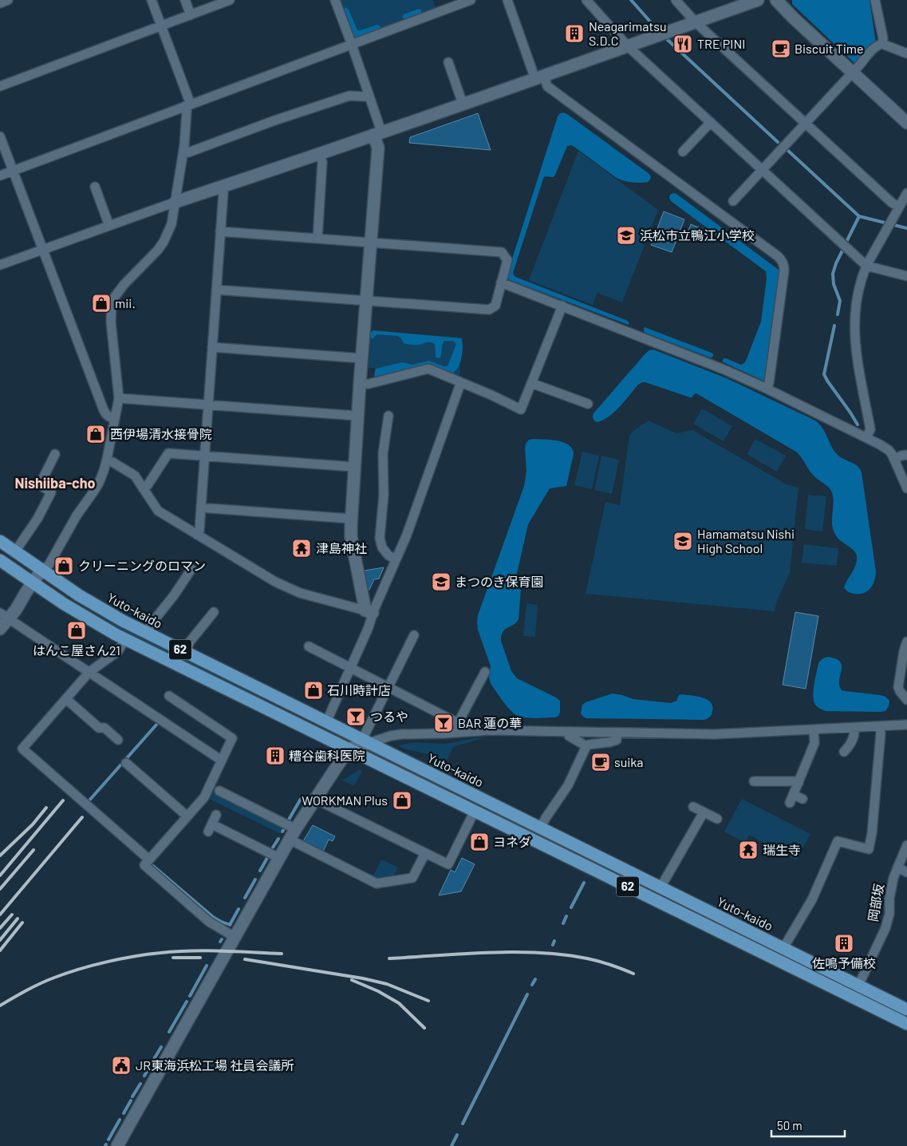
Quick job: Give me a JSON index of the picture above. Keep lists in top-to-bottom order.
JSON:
{
  "streets": {
    "main road": ["Yuto-kaido", "62"],
    "street": ["岡部坂"]
  },
  "crossings": [
    ["Yuto-kaido", "岡部坂"]
  ],
  "districts": ["Nishiiba-cho"],
  "places": {
    "building": ["Neagarimatsu S.D.C", "糟谷歯科医院", "佐鳴予備校"],
    "restaurant": ["TRE PINI"],
    "cafe": ["Biscuit Time", "suika"],
    "school or university": ["浜松市立鴨江小学校", "Hamamatsu Nishi High School", "まつのき保育園"],
    "shop": [
      "mii.",
      "西伊場清水接骨院",
      "クリーニングのロマン",
      "はんこ屋さん21",
      "石川時計店",
      "WORKMAN Plus",
      "ヨネダ"
    ],
    "temple": ["津島神社", "瑞生寺"],
    "bar": ["つるや", "BAR 蓮の華"],
    "public building": ["JR東海浜松工場 社員会議所"]
  },
  "scale_bar": "50 m"
}
